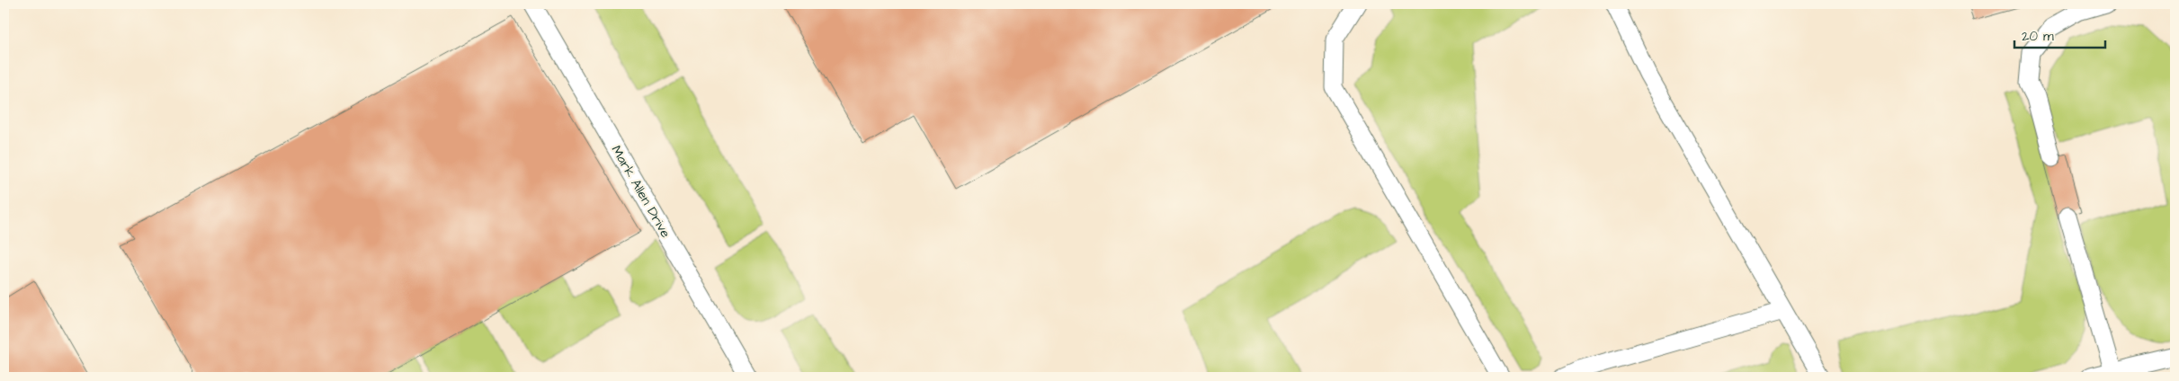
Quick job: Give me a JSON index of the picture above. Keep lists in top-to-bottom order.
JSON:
{
  "streets": {
    "lane": ["Mark Allen Drive"]
  },
  "scale_bar": "20 m"
}
